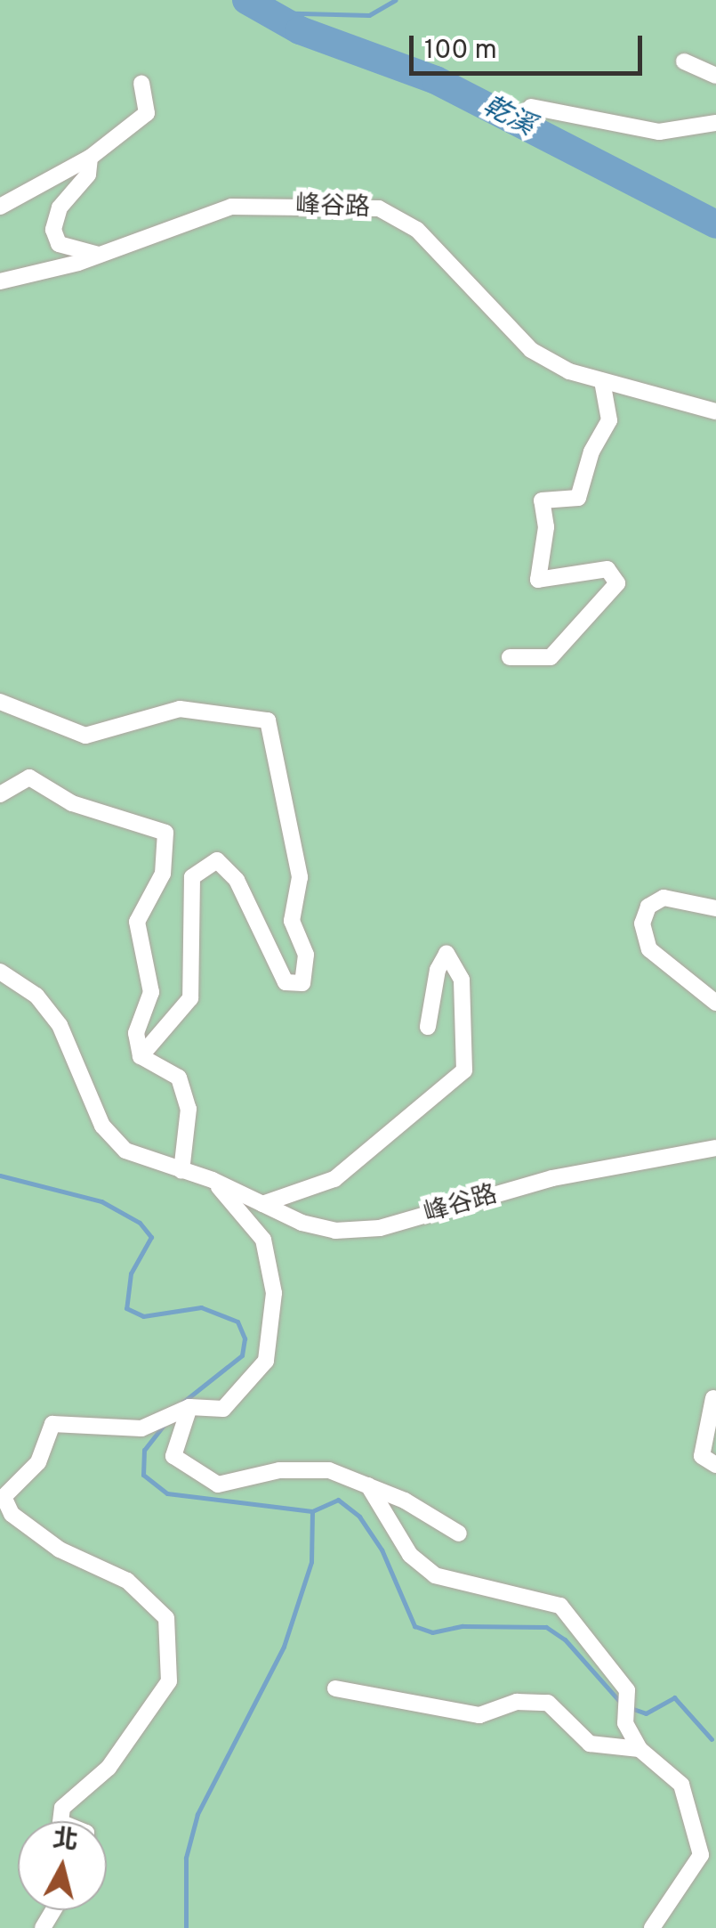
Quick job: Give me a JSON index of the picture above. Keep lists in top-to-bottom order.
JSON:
{
  "streets": {
    "street": ["峰谷路"]
  },
  "water": ["乾溪"],
  "scale_bar": "100 m",
  "north": "top"
}
